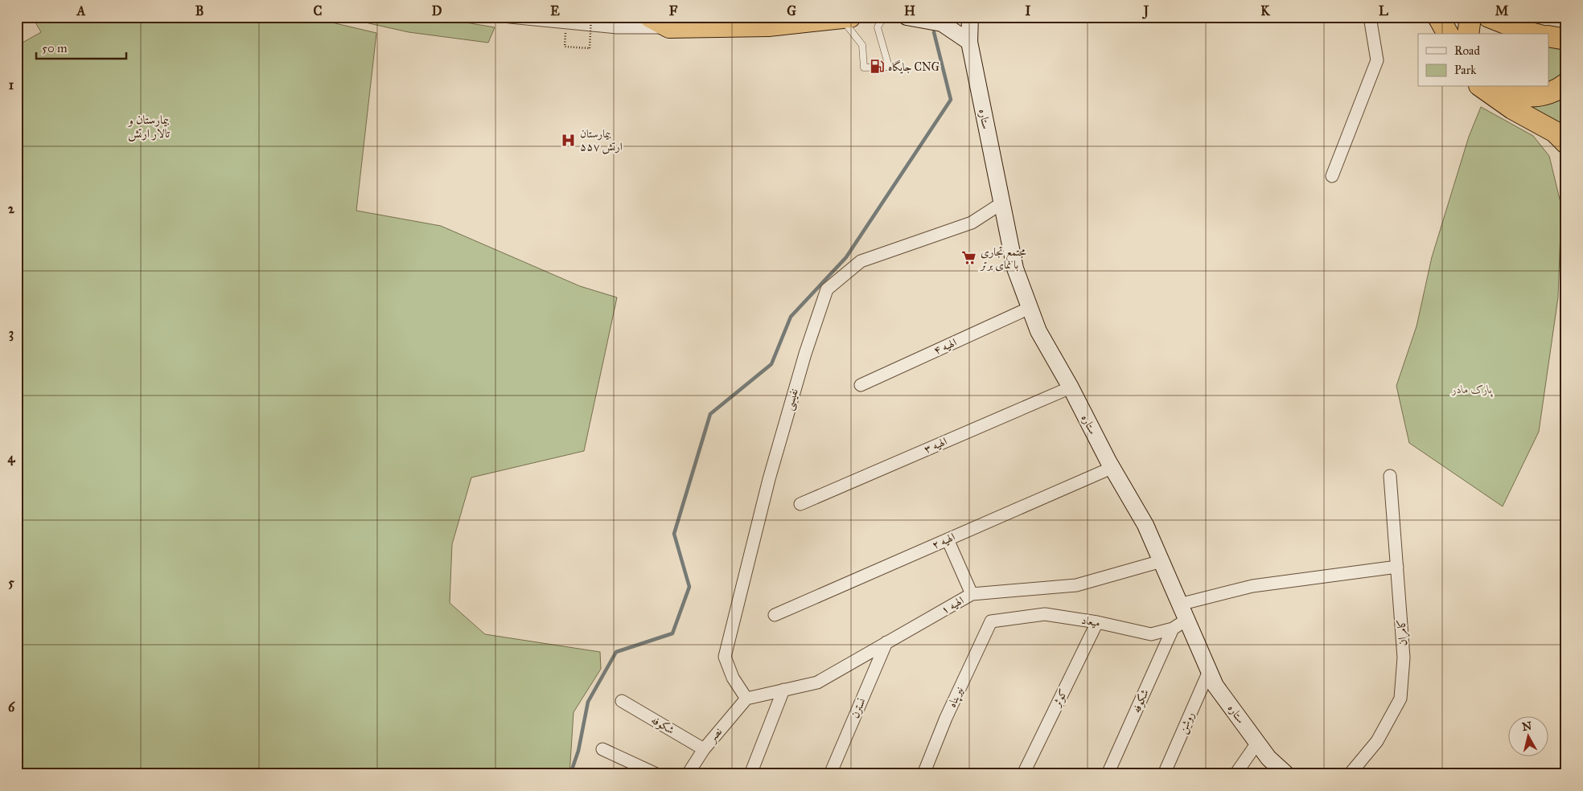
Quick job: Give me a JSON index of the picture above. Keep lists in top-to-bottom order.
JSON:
{
  "streets": {
    "street": [
      "ستاره",
      "الهیه ۴",
      "نفیسی",
      "الهیه ۳",
      "الهیه ۲",
      "الهیه ۱",
      "میعاد",
      "کامران",
      "نیرپناه",
      "کوثر",
      "شکوفه",
      "نسترن",
      "روشن",
      "نصر"
    ]
  },
  "crossings": [
    ["ستاره", "الهیه ۴"],
    ["ستاره", "نفیسی"],
    ["ستاره", "الهیه ۳"],
    ["ستاره", "الهیه ۲"],
    ["ستاره", "الهیه ۱"],
    ["ستاره", "میعاد"],
    ["ستاره", "شکوفه"],
    ["ستاره", "روشن"],
    ["نفیسی", "الهیه ۱"],
    ["نفیسی", "نصر"],
    ["الهیه ۱", "نسترن"],
    ["الهیه ۱", "نصر"],
    ["میعاد", "نیرپناه"],
    ["میعاد", "کوثر"],
    ["میعاد", "شکوفه"],
    ["شکوفه", "نصر"]
  ],
  "districts": ["بیمارستان و تالار ارتش"],
  "parks": ["پارک مادر"],
  "places": {
    "fuel station": ["جایگاه CNG"],
    "hospital": ["بیمارستان ۵۵۷ ارتش"],
    "supermarket": ["مجتمع تجاری با نمای برتر"]
  },
  "legend": ["Road", "Park"],
  "scale_bar": "50 m",
  "north": "top",
  "grid": {
    "columns": [
      "A",
      "B",
      "C",
      "D",
      "E",
      "F",
      "G",
      "H",
      "I",
      "J",
      "K",
      "L",
      "M"
    ],
    "rows": [
      "1",
      "2",
      "3",
      "4",
      "5",
      "6"
    ]
  }
}
